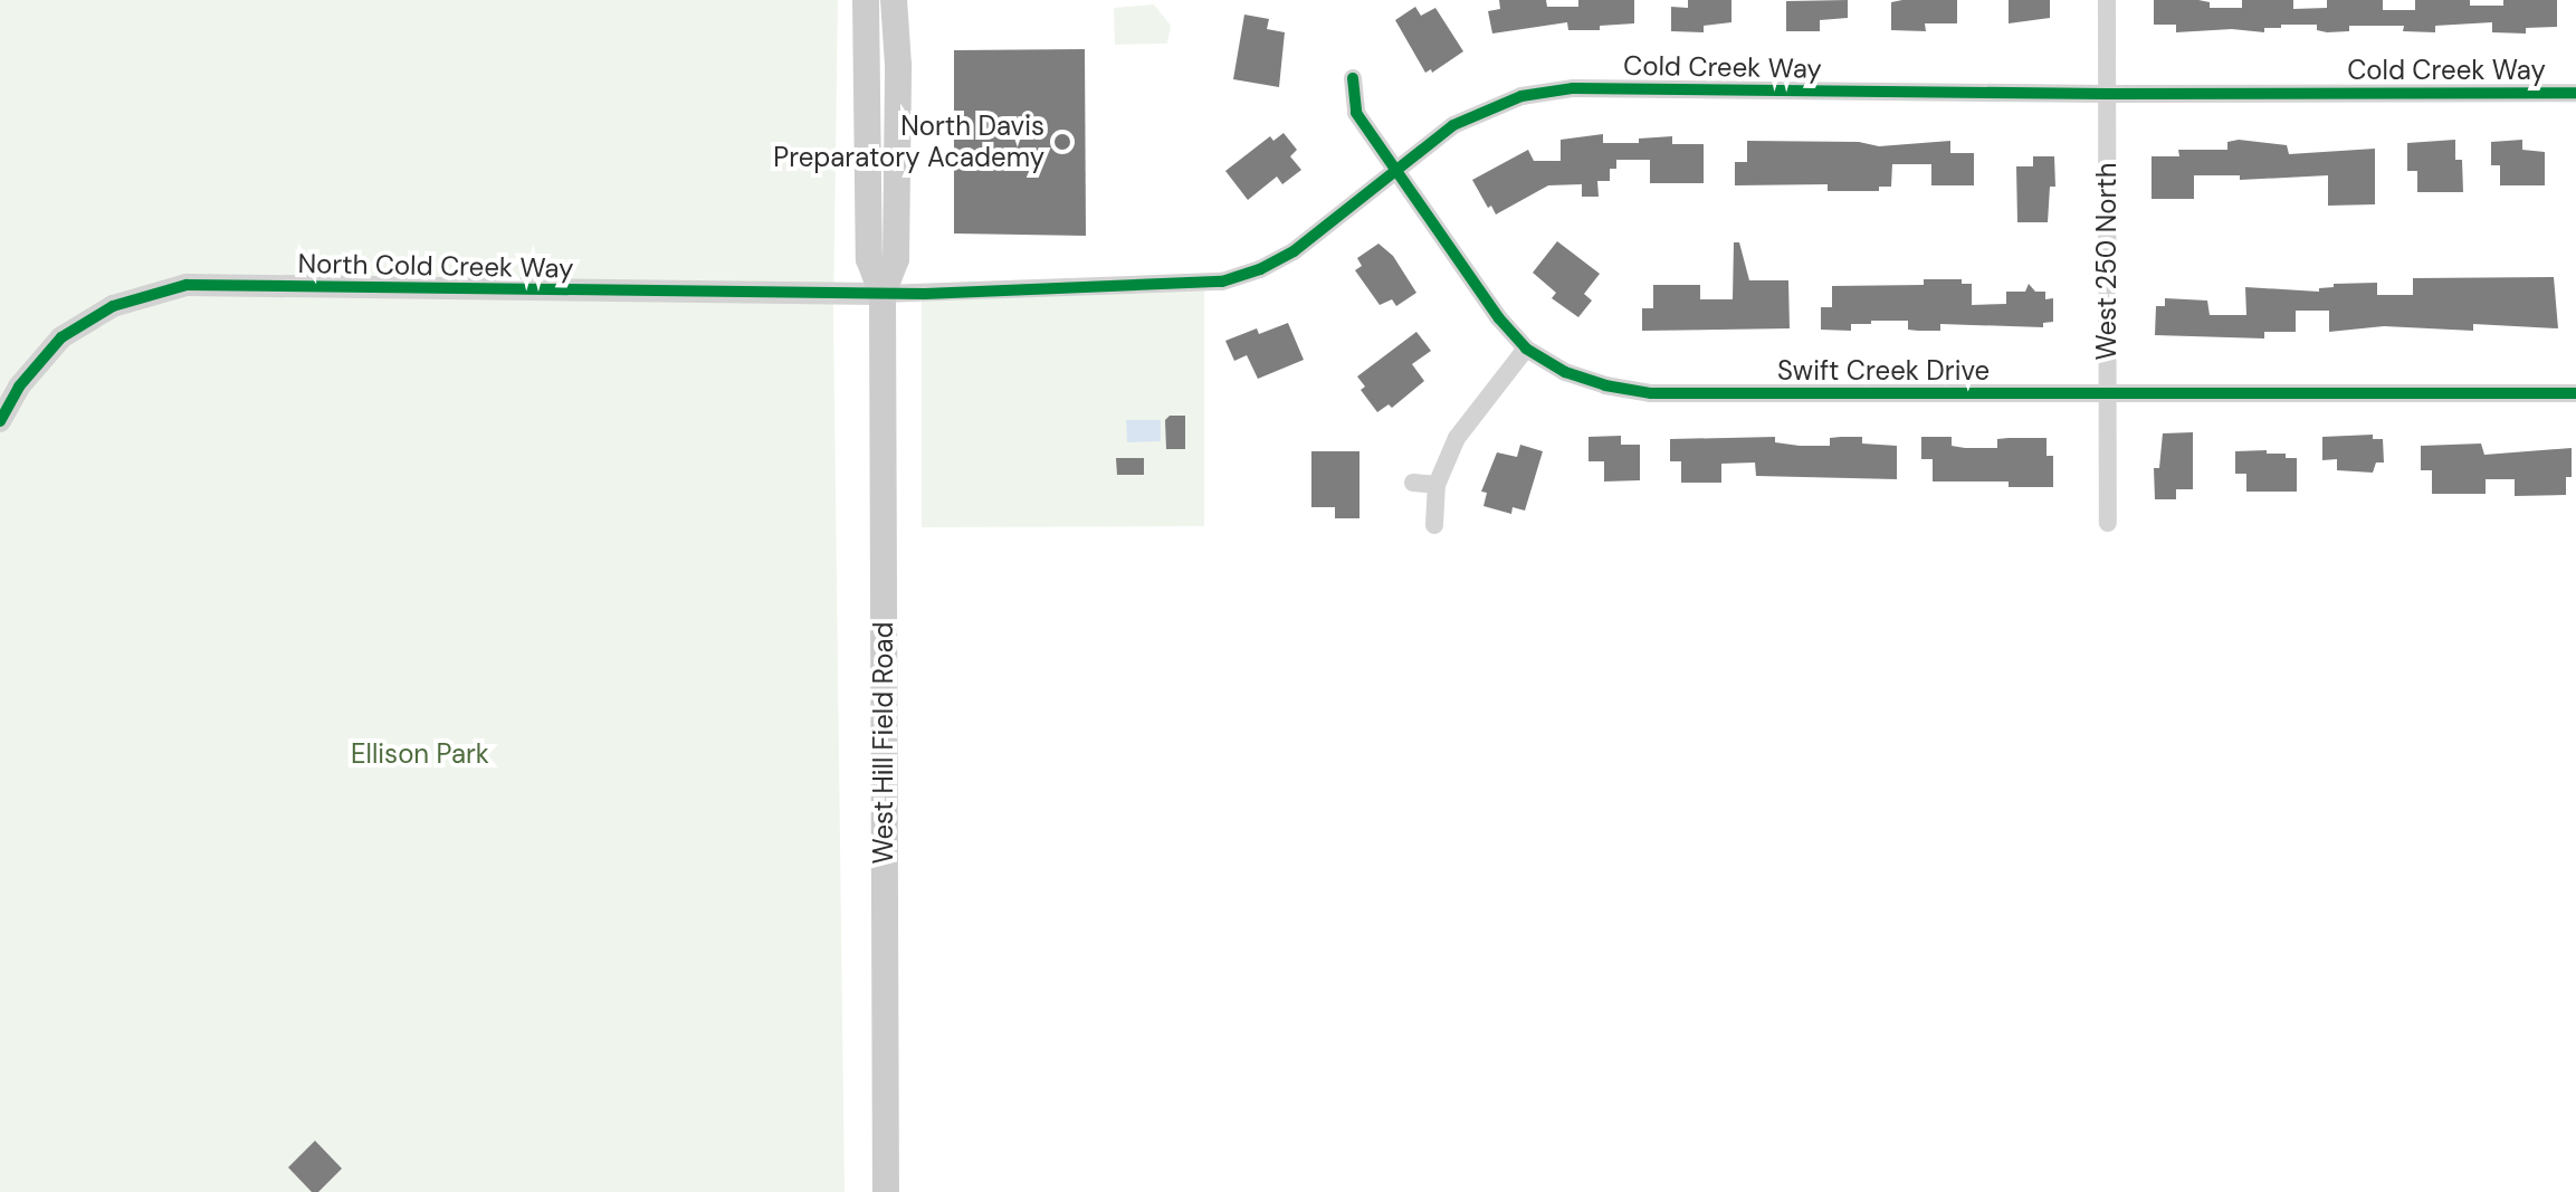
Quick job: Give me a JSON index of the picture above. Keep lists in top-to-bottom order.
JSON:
{
  "streets": {
    "main road": ["West Hill Field Road"],
    "street": [
      "Cold Creek Way",
      "West 250 North",
      "North Cold Creek Way",
      "Swift Creek Drive"
    ]
  },
  "crossings": [
    ["Cold Creek Way", "West 250 North"],
    ["Cold Creek Way", "North Cold Creek Way"],
    ["Cold Creek Way", "Swift Creek Drive"],
    ["West 250 North", "Swift Creek Drive"],
    ["North Cold Creek Way", "West Hill Field Road"]
  ],
  "parks": ["Ellison Park"],
  "places": ["North Davis Preparatory Academy"]
}
